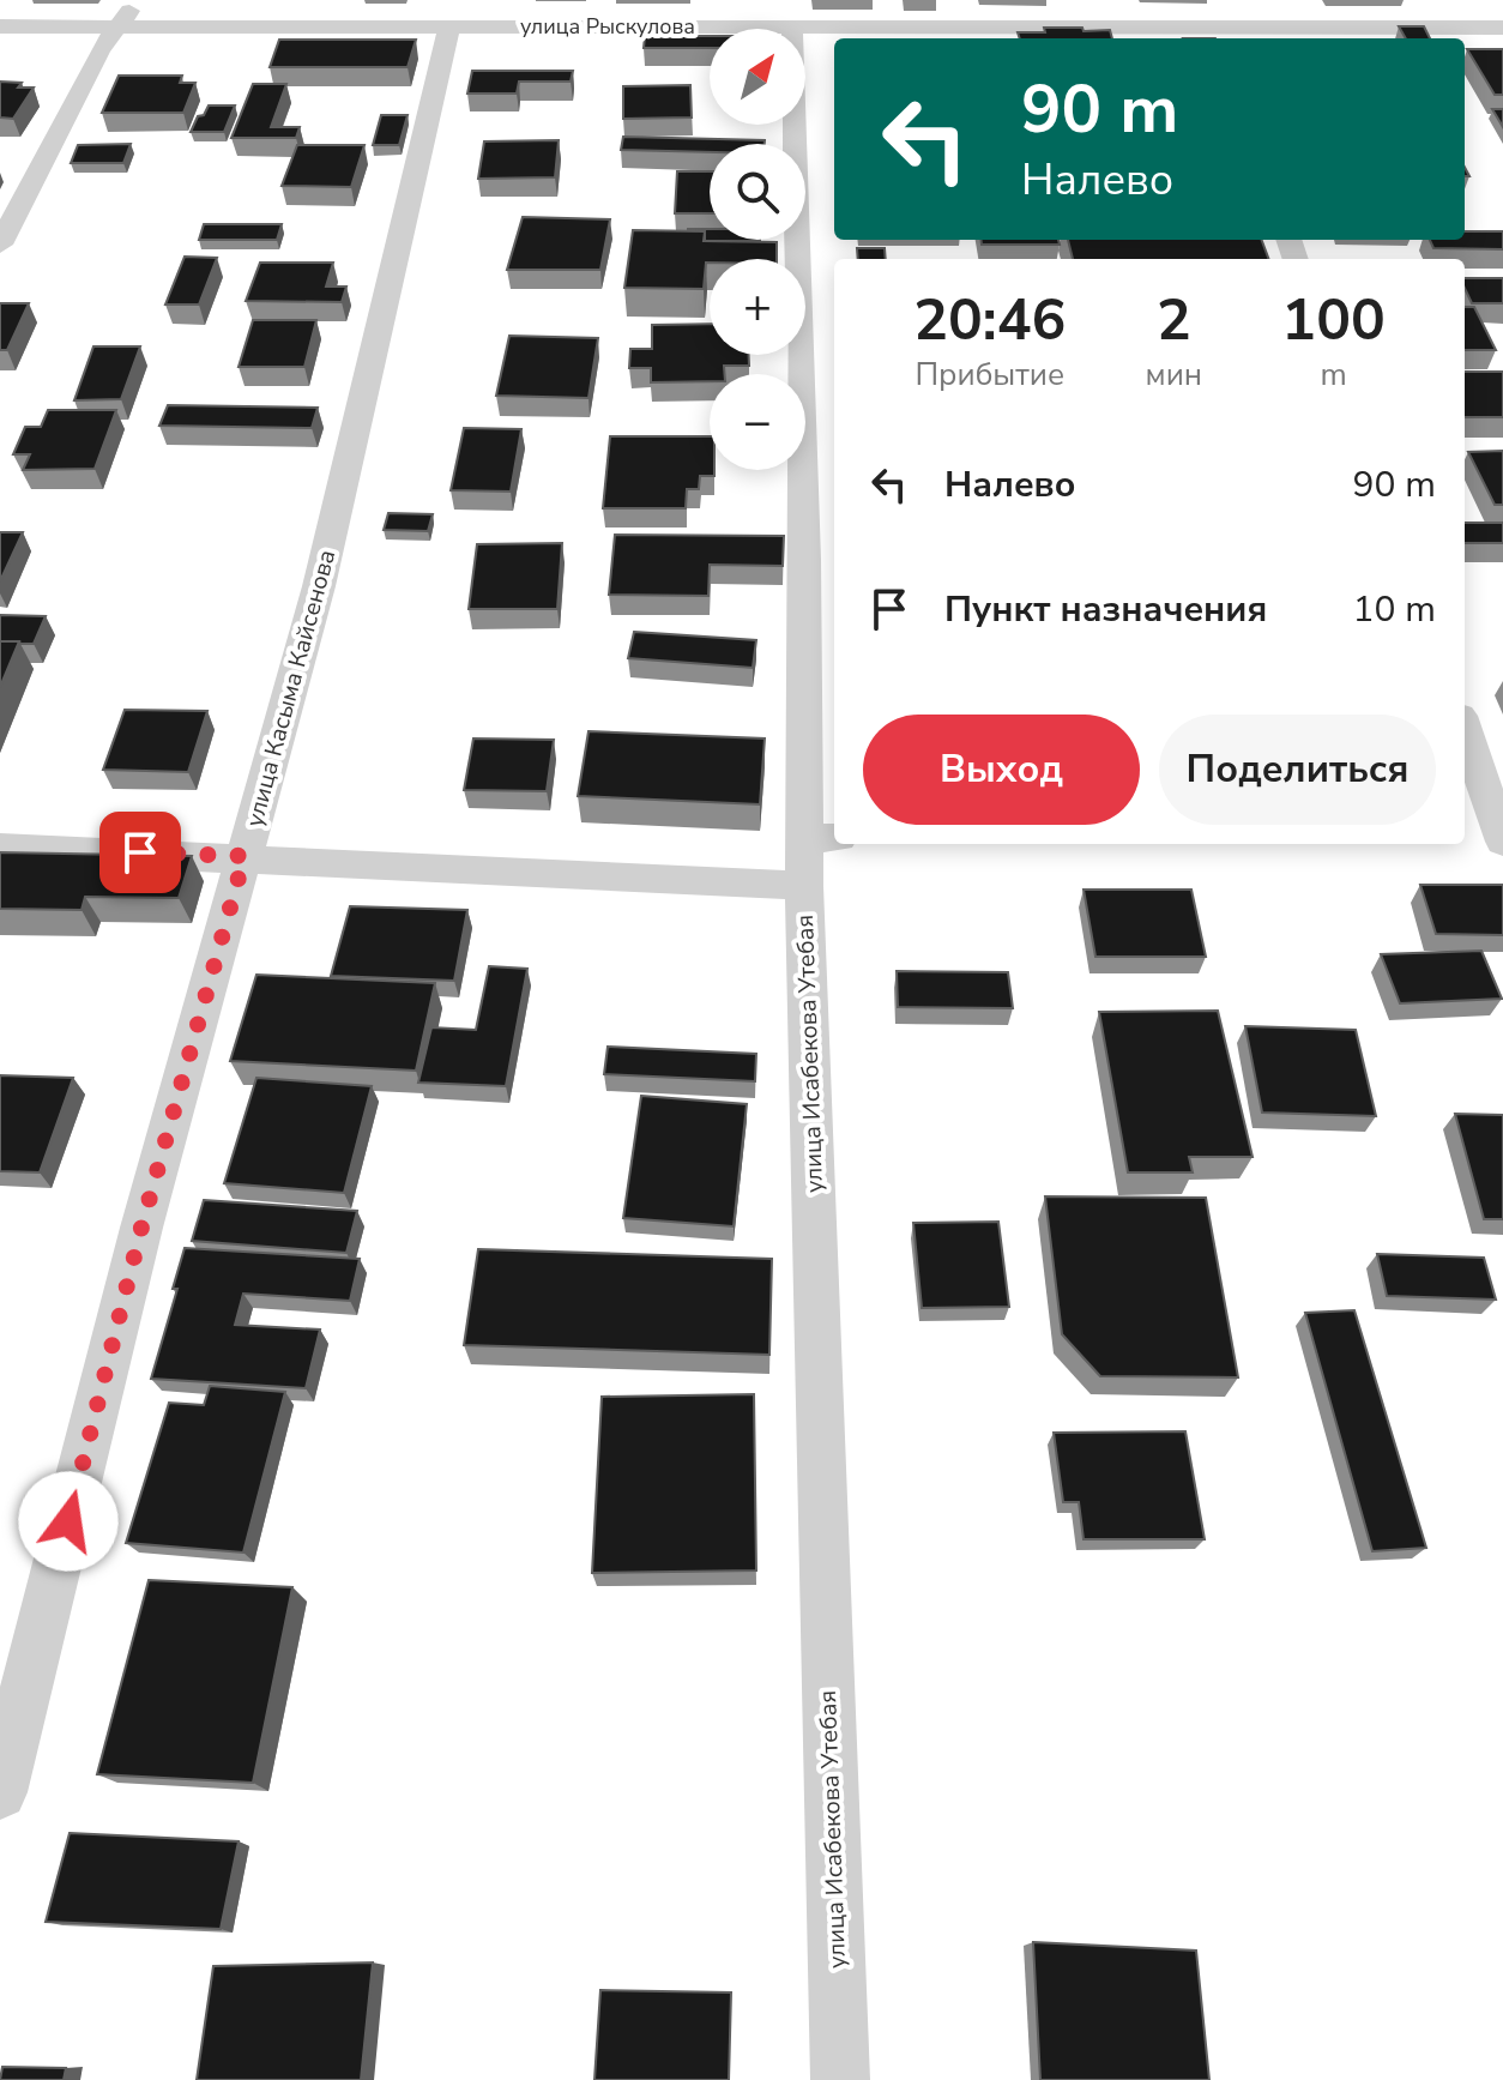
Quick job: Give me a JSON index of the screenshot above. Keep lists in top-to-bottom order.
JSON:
{
  "streets": {
    "street": ["улица Рыскулова", "улица Касыма Кайсенова", "улица Исабекова Утебая"]
  },
  "crossings": [
    ["улица Рыскулова", "улица Касыма Кайсенова"],
    ["улица Рыскулова", "улица Исабекова Утебая"]
  ],
  "north": "top right",
  "page": {
    "map_buttons": ["+", "−"],
    "turn": ["90 m", "Налево"],
    "eta": [
      "20:46",
      "Прибытие",
      "2",
      "мин",
      "100",
      "m"
    ],
    "list": [
      {
        "name": "Налево",
        "value": "90 m"
      },
      {
        "name": "Пункт назначения",
        "value": "10 m"
      }
    ],
    "buttons": ["Выход", "Поделиться"]
  }
}
